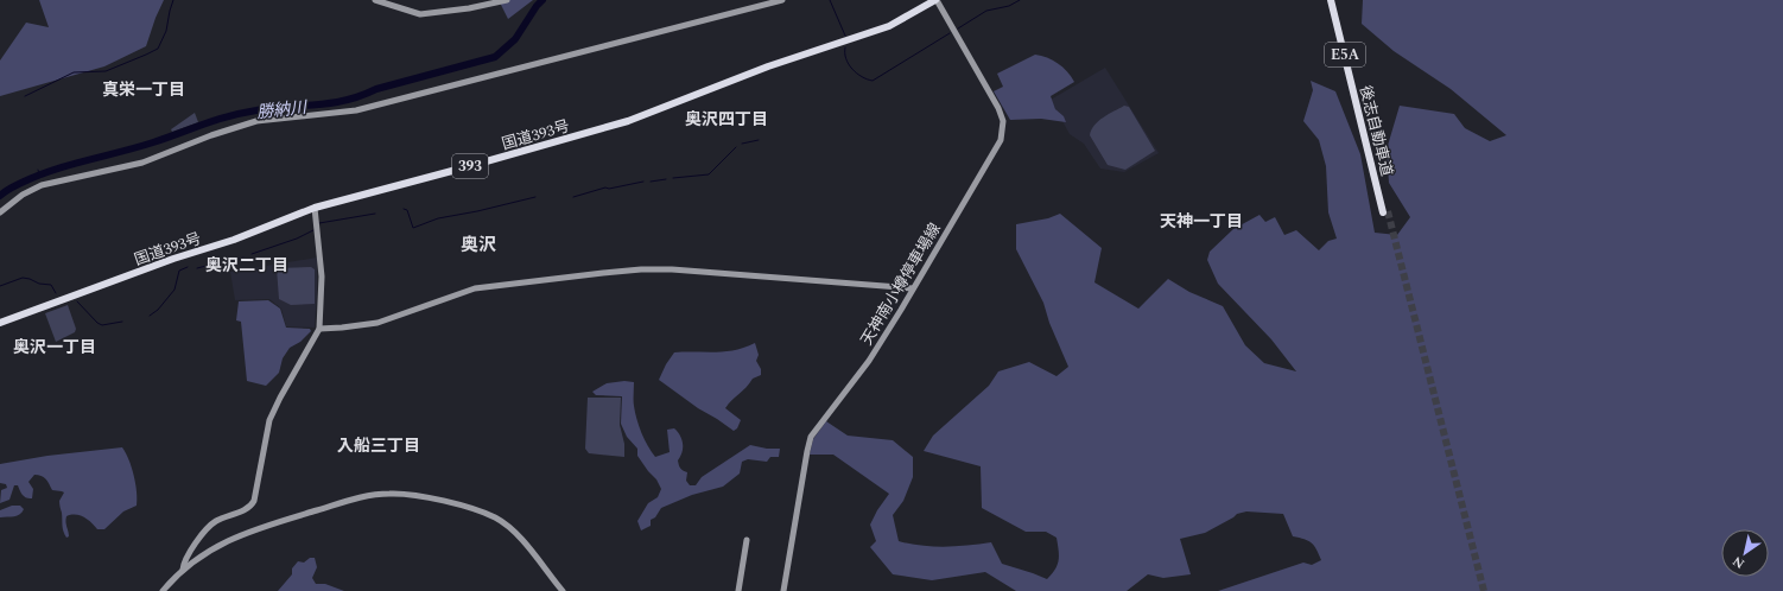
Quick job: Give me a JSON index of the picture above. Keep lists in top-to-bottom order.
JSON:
{
  "streets": {
    "highway": [
      "E5A",
      "後志自動車道",
      "国道393号",
      "393"
    ],
    "street": ["天神南小樽停車場線"]
  },
  "crossings": [
    ["国道393号", "天神南小樽停車場線"]
  ],
  "districts": [
    "真栄一丁目",
    "奥沢四丁目",
    "天神一丁目",
    "奥沢",
    "奥沢二丁目",
    "奥沢一丁目",
    "入船三丁目"
  ],
  "water": ["勝納川"],
  "north": "bottom left"
}
